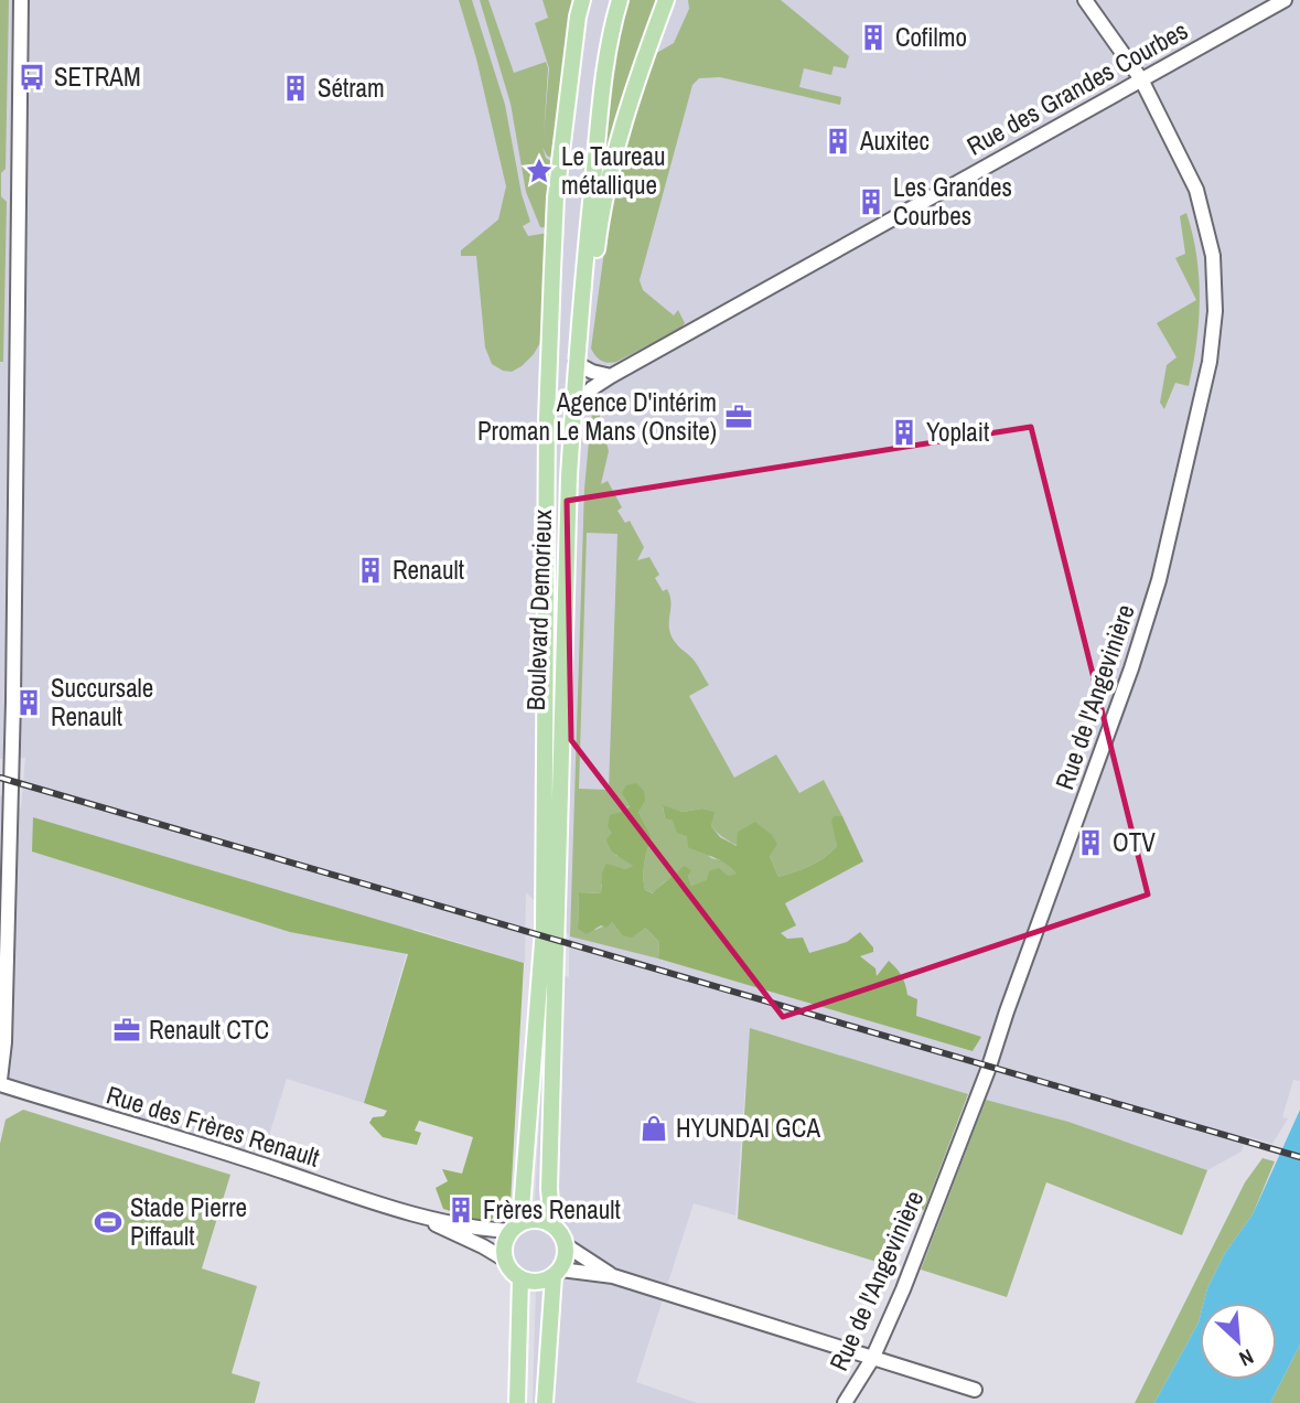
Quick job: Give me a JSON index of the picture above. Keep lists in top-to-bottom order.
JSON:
{
  "streets": {
    "main road": ["Boulevard Demorieux"],
    "street": ["Rue des Grandes Courbes", "Rue de l'Angevinière", "Rue des Frères Renault"]
  },
  "crossings": [
    ["Rue des Grandes Courbes", "Rue de l'Angevinière"],
    ["Boulevard Demorieux", "Rue des Frères Renault"]
  ],
  "places": {
    "building": [
      "Cofilmo",
      "Sétram",
      "Auxitec",
      "Les Grandes Courbes",
      "Yoplait",
      "Renault",
      "Succursale Renault",
      "OTV",
      "Frères Renault"
    ],
    "bus stop": ["SETRAM"],
    "place": ["Le Taureau métallique"],
    "office": ["Agence D'intérim Proman Le Mans (Onsite)", "Renault CTC"],
    "shop": ["HYUNDAI GCA"],
    "sports": ["Stade Pierre Piffault"]
  },
  "north": "bottom right"
}
